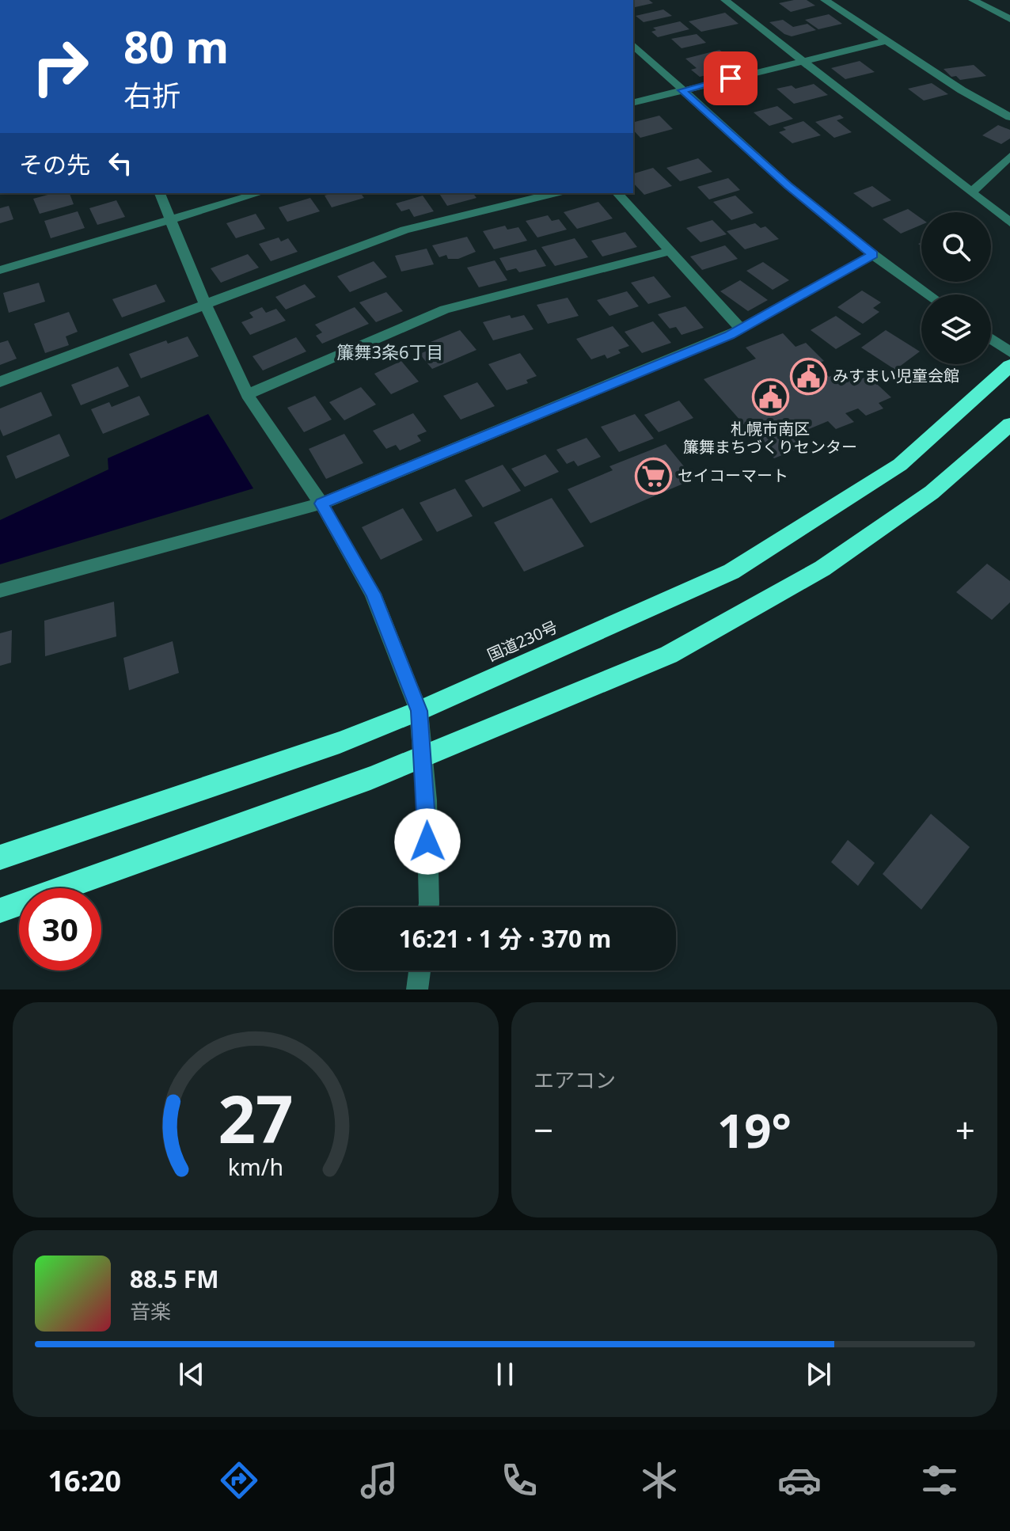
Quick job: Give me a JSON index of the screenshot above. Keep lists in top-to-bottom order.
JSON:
{
  "streets": {
    "highway": ["国道230号"]
  },
  "districts": ["簾舞3条6丁目"],
  "places": {
    "public building": ["みすまい児童会館", "札幌市南区 簾舞まちづくりセンター"],
    "supermarket": ["セイコーマート"]
  },
  "page": {
    "turn": ["80 m", "右折"],
    "then": "その先",
    "limit": "30",
    "trip": "16:21 · 1 分 · 370 m",
    "tile": "エアコン",
    "heat": ["−", "19°", "+"],
    "song": ["88.5 FM", "音楽"],
    "tabs": "16:20",
    "gauge": ["27", "km/h"]
  }
}
